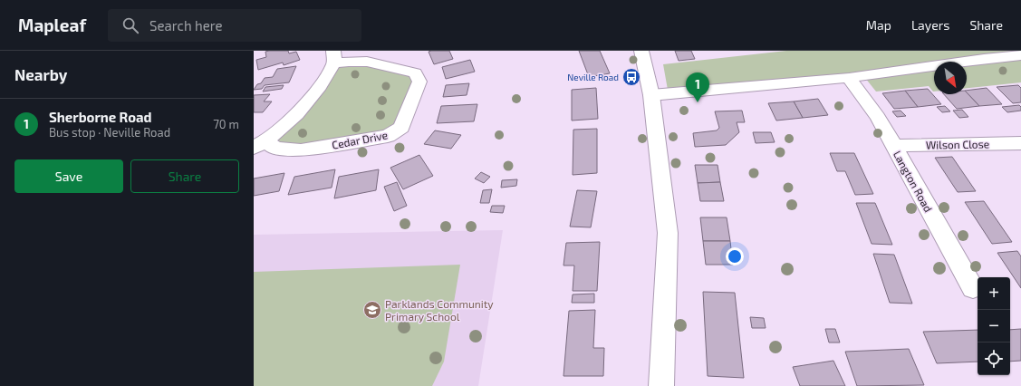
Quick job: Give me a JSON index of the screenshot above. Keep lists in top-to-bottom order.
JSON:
{
  "streets": {
    "street": ["Cedar Drive", "Wilson Close", "Langton Road"]
  },
  "crossings": [
    ["Wilson Close", "Langton Road"]
  ],
  "places": {
    "bus stop": ["Neville Road"],
    "school or university": ["Parklands Community Primary School"]
  },
  "north": "bottom right",
  "page": {
    "header": "Mapleaf",
    "search": "Search here",
    "nav": ["Map", "Layers", "Share"],
    "heading": "Nearby",
    "pins": "1",
    "list": [
      {
        "mark": "1",
        "name": "Sherborne Road",
        "note": "Bus stop · Neville Road",
        "value": "70 m"
      }
    ],
    "buttons": ["Save", "Share"],
    "map_buttons": ["+", "−"]
  }
}
